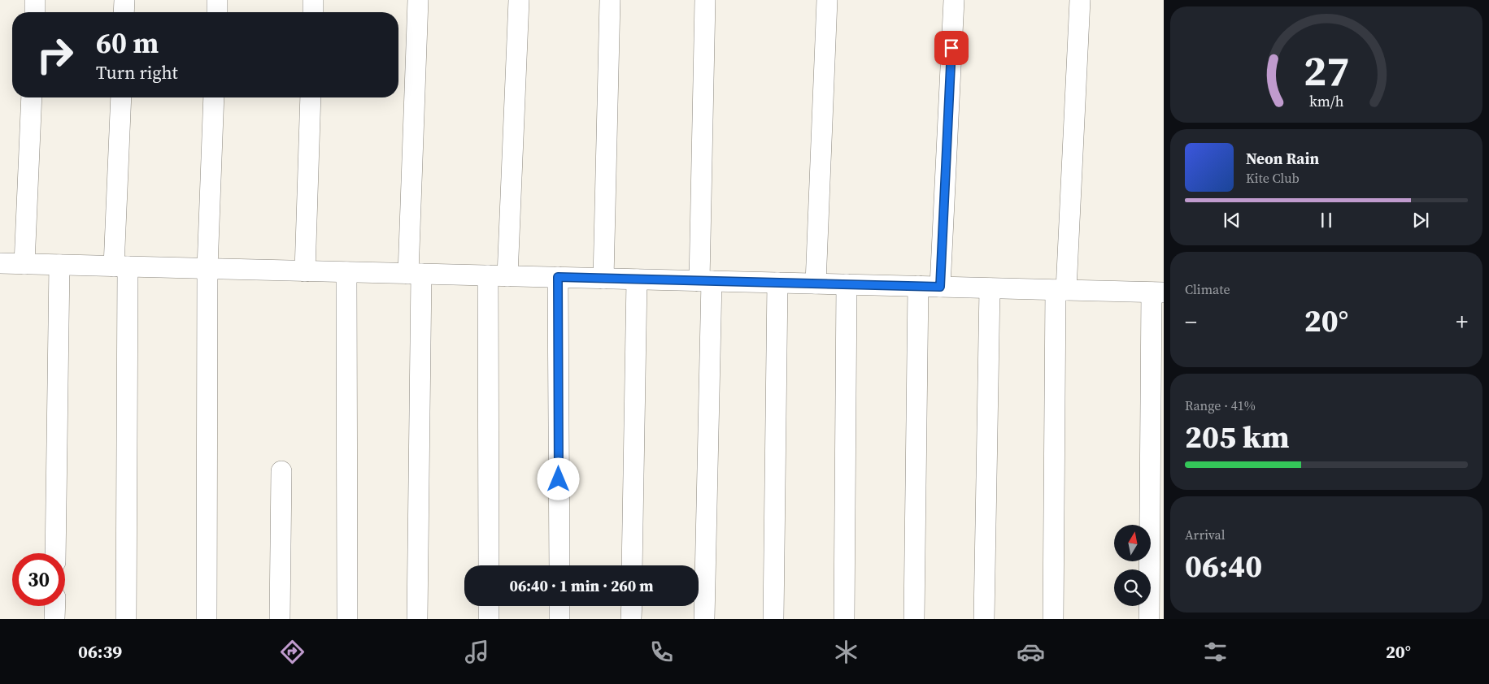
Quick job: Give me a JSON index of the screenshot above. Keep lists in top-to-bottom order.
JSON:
{
  "north": "top",
  "page": {
    "turn": ["60 m", "Turn right"],
    "song": ["Neon Rain", "Kite Club"],
    "tile": [
      "Climate",
      ["Range · 41%", "205 km"],
      ["Arrival", "06:40"]
    ],
    "heat": ["−", "20°", "+"],
    "limit": "30",
    "trip": "06:40 · 1 min · 260 m",
    "tabs": ["06:39", "20°"],
    "gauge": ["27", "km/h"]
  }
}
